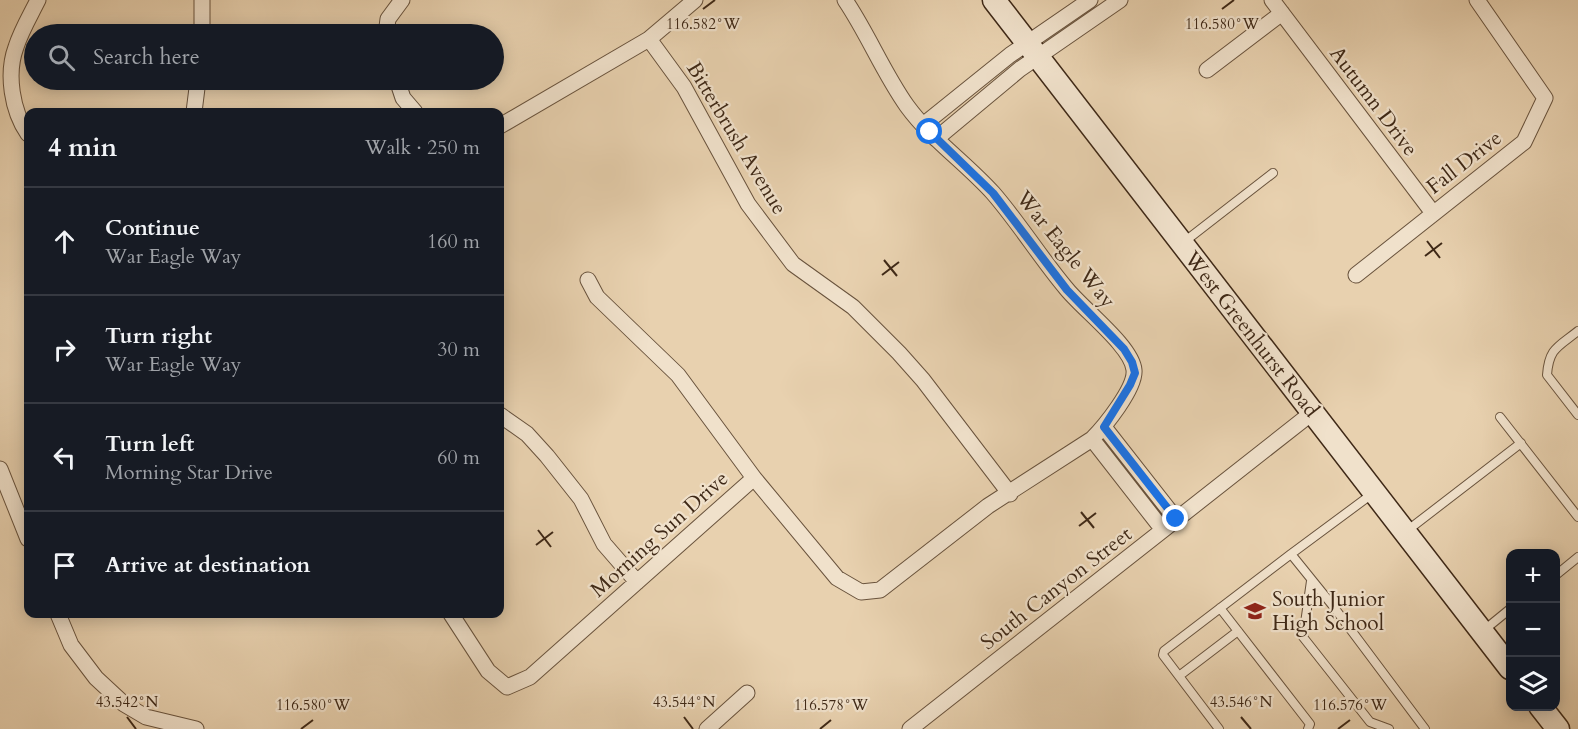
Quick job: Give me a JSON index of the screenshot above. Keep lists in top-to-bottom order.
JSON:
{
  "streets": {
    "main road": ["West Greenhurst Road"],
    "street": [
      "Autumn Drive",
      "Bitterbrush Avenue",
      "Fall Drive",
      "War Eagle Way",
      "Morning Sun Drive",
      "South Canyon Street"
    ]
  },
  "crossings": [
    ["Autumn Drive", "Fall Drive"],
    ["Bitterbrush Avenue", "Morning Sun Drive"],
    ["War Eagle Way", "Morning Sun Drive"],
    ["West Greenhurst Road", "South Canyon Street"]
  ],
  "places": {
    "school or university": ["South Junior High School"]
  },
  "page": {
    "search": "Search here",
    "heading": ["4 min", "Walk · 250 m"],
    "list": [
      ["Continue", "War Eagle Way", "160 m"],
      ["Turn right", "War Eagle Way", "30 m"],
      ["Turn left", "Morning Star Drive", "60 m"],
      "Arrive at destination"
    ],
    "map_buttons": ["+", "−"]
  },
  "coordinates": [
    "116.582°W",
    "116.580°W",
    "43.542°N",
    "43.544°N",
    "43.546°N",
    "116.578°W",
    "116.576°W"
  ]
}
